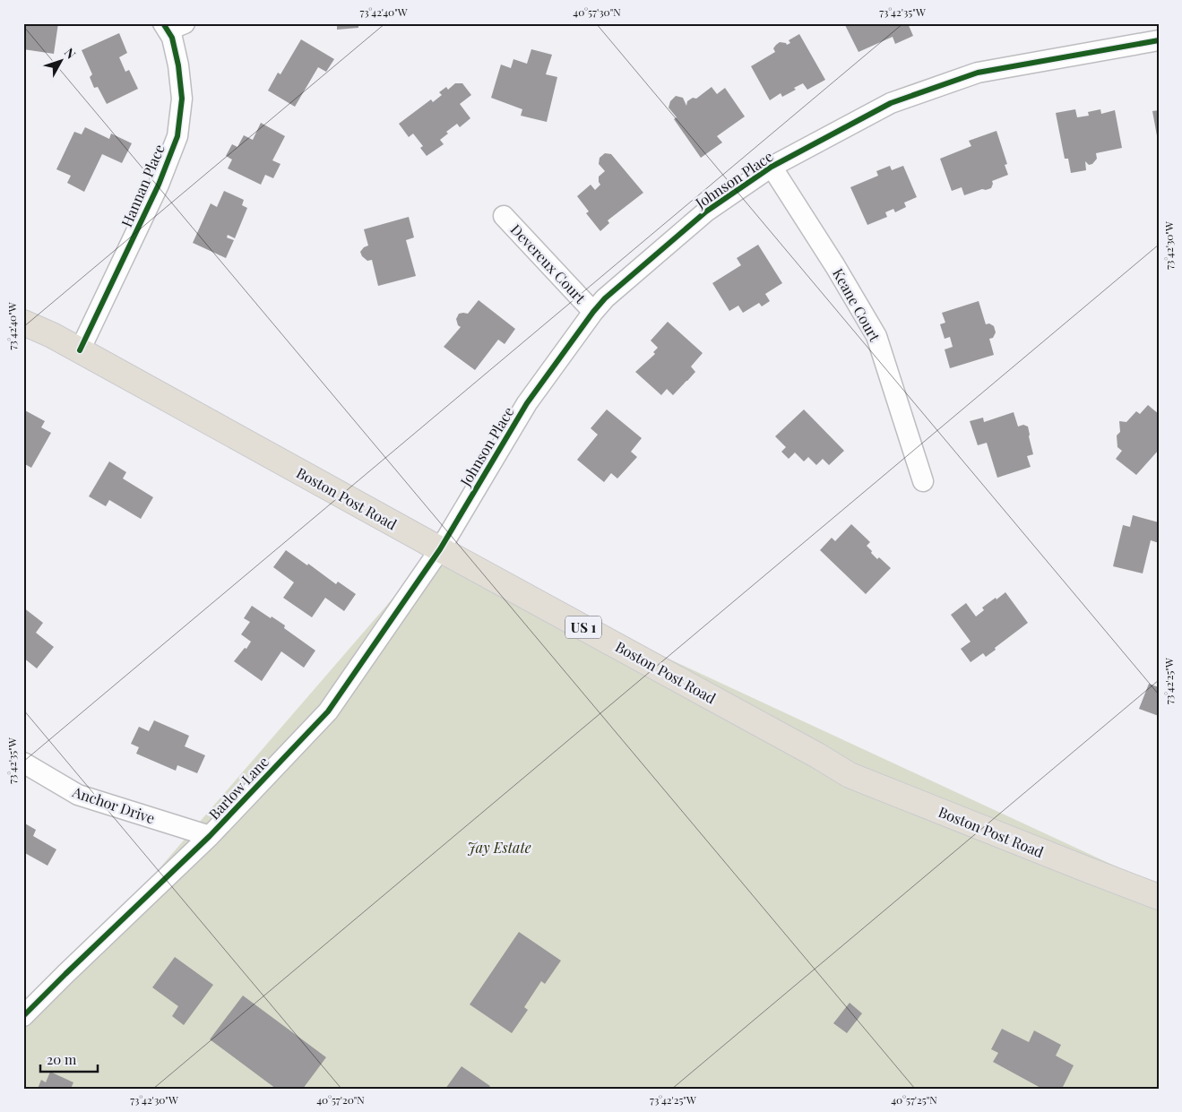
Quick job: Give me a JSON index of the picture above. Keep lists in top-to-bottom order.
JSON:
{
  "streets": {
    "main road": ["Boston Post Road", "US 1"],
    "street": [
      "Johnson Place",
      "Hannan Place",
      "Devereux Court",
      "Keane Court",
      "Barlow Lane",
      "Anchor Drive"
    ]
  },
  "crossings": [
    ["Johnson Place", "Devereux Court"],
    ["Johnson Place", "Keane Court"],
    ["Johnson Place", "Boston Post Road"],
    ["Johnson Place", "Barlow Lane"],
    ["Hannan Place", "Boston Post Road"],
    ["Boston Post Road", "Barlow Lane"],
    ["Barlow Lane", "Anchor Drive"]
  ],
  "parks": ["Jay Estate"],
  "scale_bar": "20 m",
  "north": "top right",
  "coordinates": [
    "73°42'40\"W",
    "40°57'30\"N",
    "73°42'35\"W",
    "73°42'30\"W",
    "73°42'25\"W",
    "40°57'20\"N",
    "40°57'25\"N"
  ]
}
